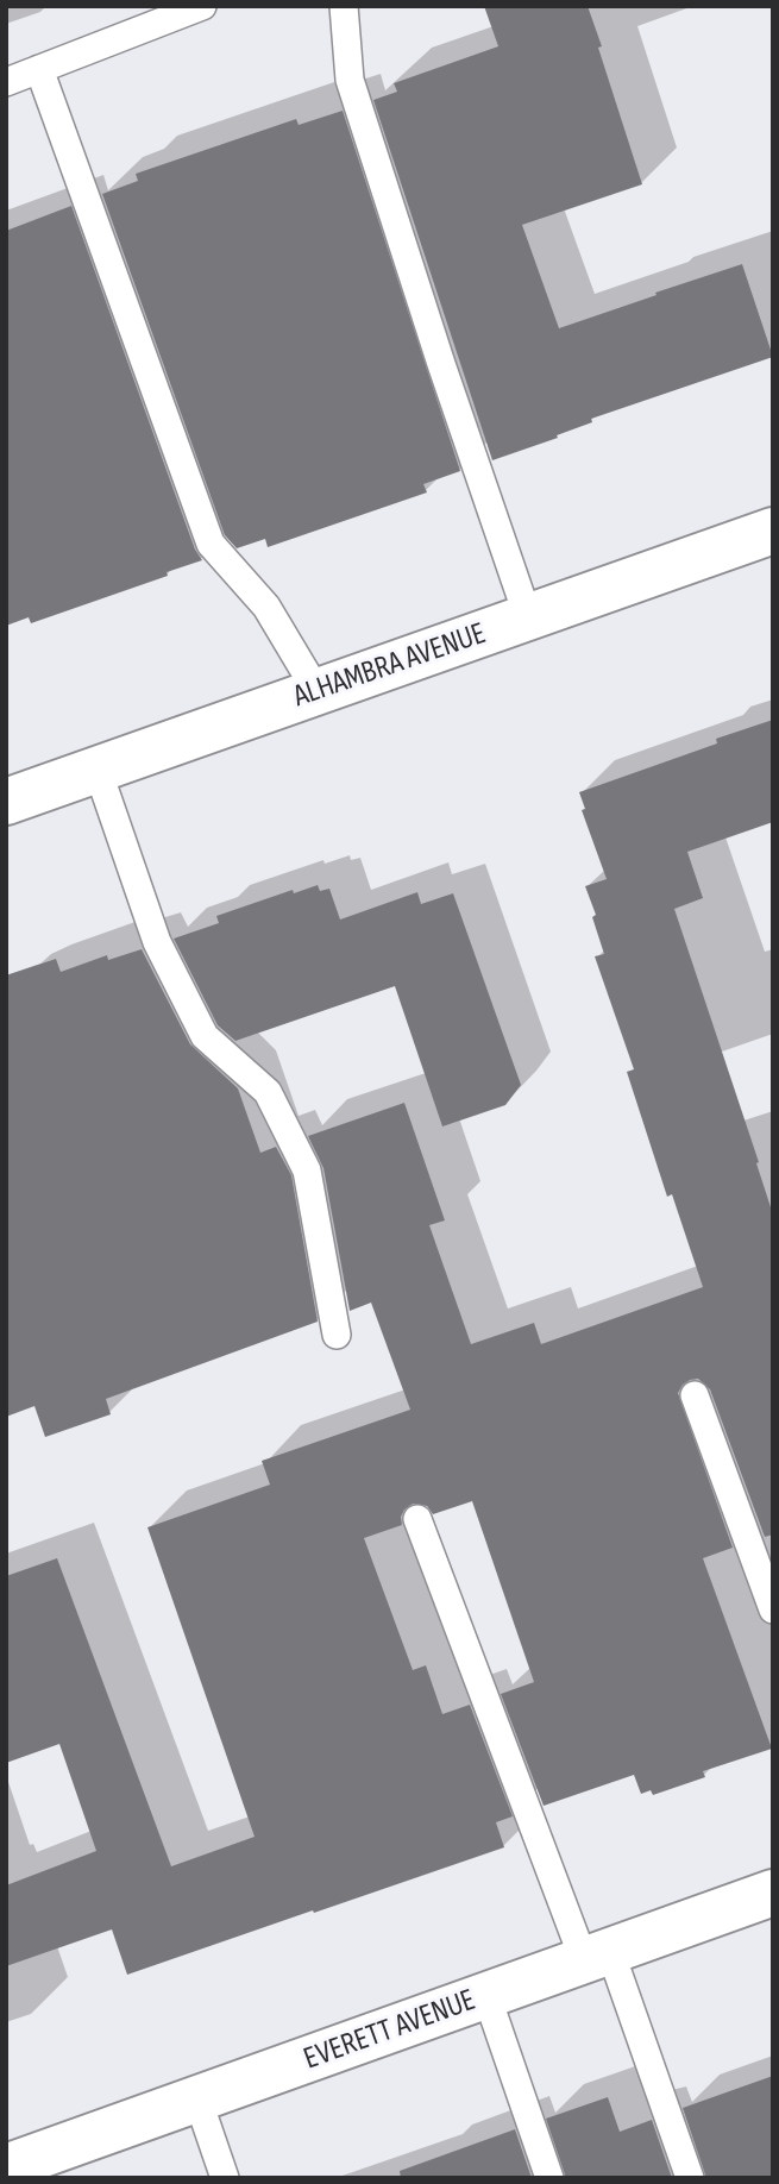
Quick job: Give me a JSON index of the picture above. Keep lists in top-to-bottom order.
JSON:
{
  "streets": {
    "street": ["ALHAMBRA AVENUE", "EVERETT AVENUE"]
  }
}
